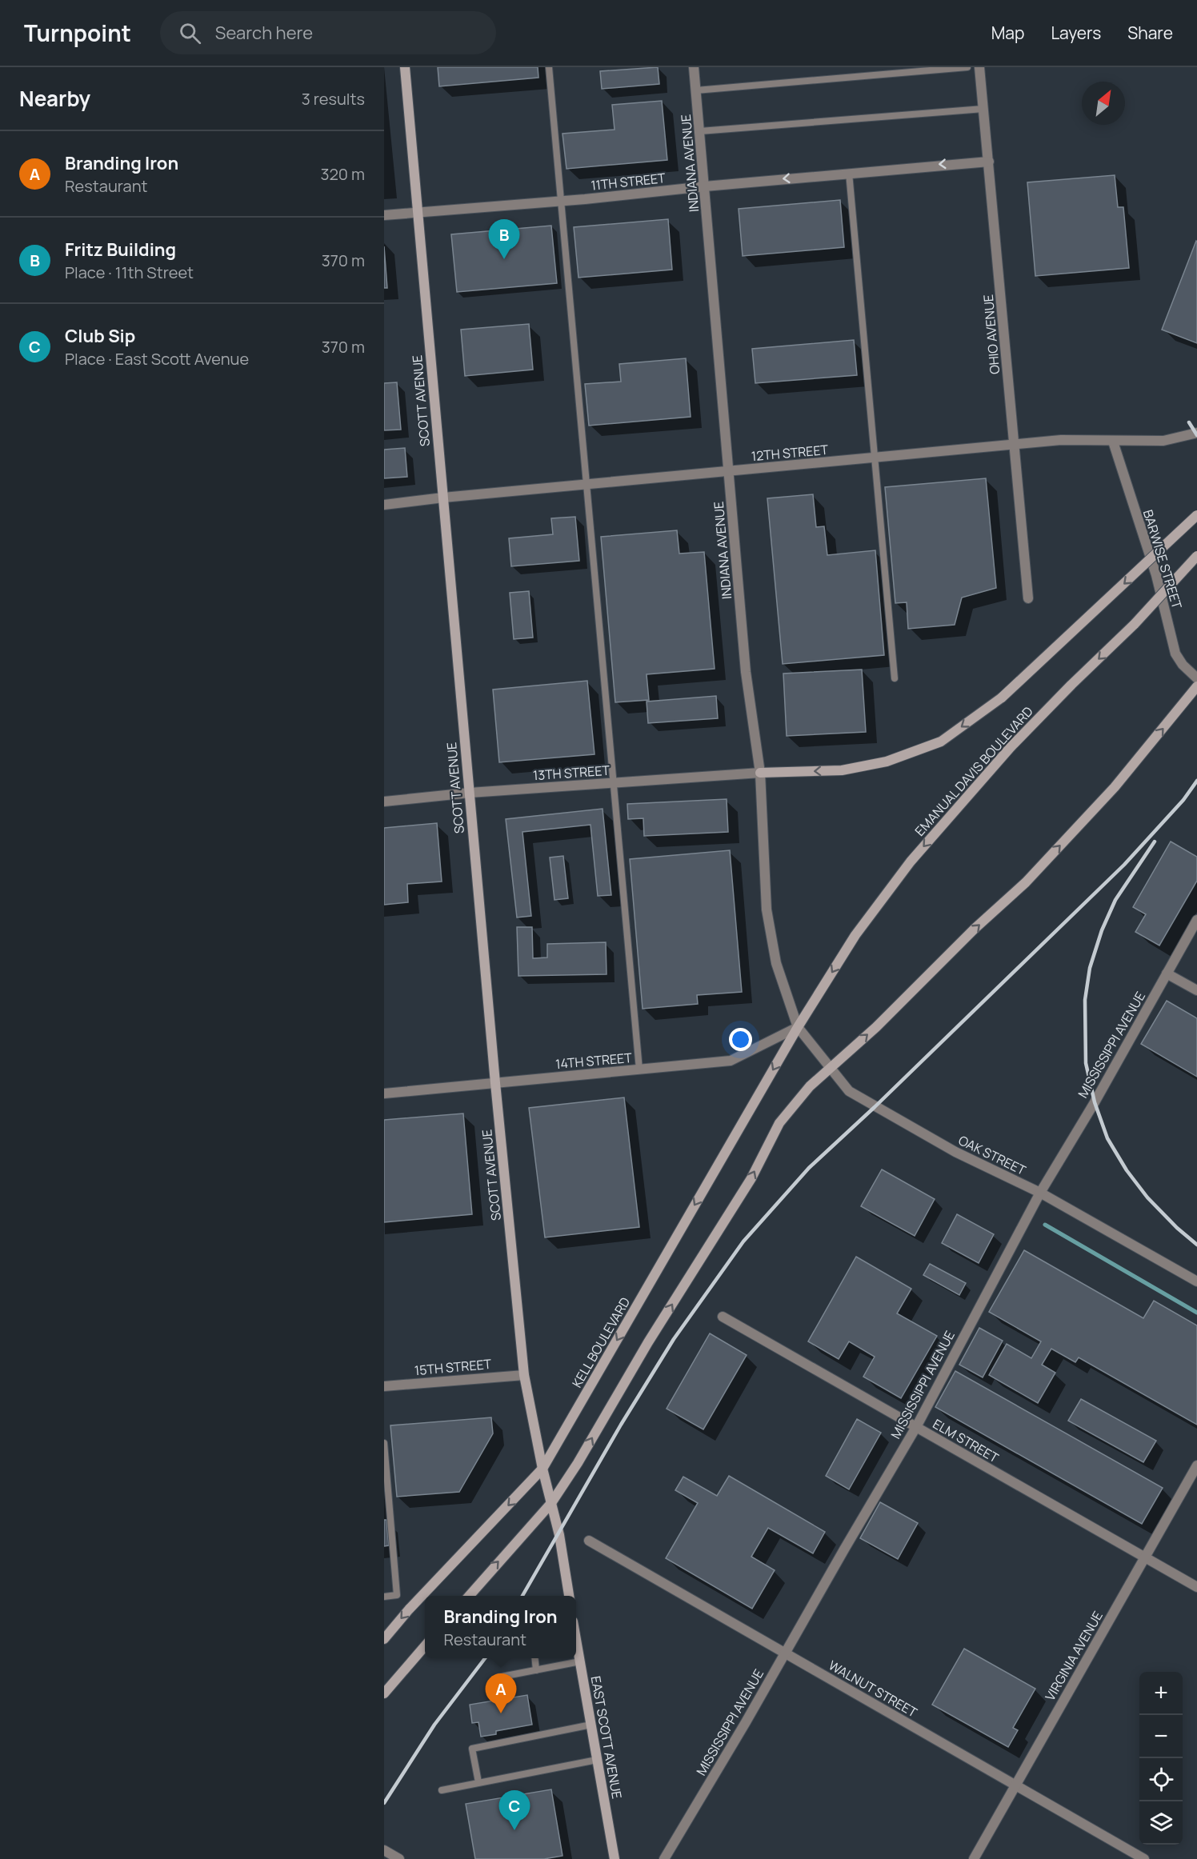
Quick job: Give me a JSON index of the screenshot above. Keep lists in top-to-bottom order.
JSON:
{
  "streets": {
    "main road": [
      "SCOTT AVENUE",
      "EMANUAL DAVIS BOULEVARD",
      "KELL BOULEVARD",
      "EAST SCOTT AVENUE"
    ],
    "street": [
      "INDIANA AVENUE",
      "11TH STREET",
      "OHIO AVENUE",
      "12TH STREET",
      "BARWISE STREET",
      "13TH STREET",
      "MISSISSIPPI AVENUE",
      "14TH STREET",
      "OAK STREET",
      "15TH STREET",
      "ELM STREET",
      "VIRGINIA AVENUE",
      "WALNUT STREET"
    ]
  },
  "crossings": [
    ["INDIANA AVENUE", "11TH STREET"],
    ["INDIANA AVENUE", "12TH STREET"],
    ["INDIANA AVENUE", "EMANUAL DAVIS BOULEVARD"],
    ["INDIANA AVENUE", "13TH STREET"],
    ["INDIANA AVENUE", "14TH STREET"],
    ["INDIANA AVENUE", "OAK STREET"],
    ["INDIANA AVENUE", "KELL BOULEVARD"],
    ["11TH STREET", "OHIO AVENUE"],
    ["11TH STREET", "SCOTT AVENUE"],
    ["OHIO AVENUE", "12TH STREET"],
    ["SCOTT AVENUE", "12TH STREET"],
    ["SCOTT AVENUE", "13TH STREET"],
    ["SCOTT AVENUE", "14TH STREET"],
    ["SCOTT AVENUE", "KELL BOULEVARD"],
    ["SCOTT AVENUE", "15TH STREET"],
    ["12TH STREET", "BARWISE STREET"],
    ["EMANUAL DAVIS BOULEVARD", "14TH STREET"],
    ["EMANUAL DAVIS BOULEVARD", "OAK STREET"],
    ["EMANUAL DAVIS BOULEVARD", "KELL BOULEVARD"],
    ["MISSISSIPPI AVENUE", "OAK STREET"],
    ["MISSISSIPPI AVENUE", "ELM STREET"],
    ["MISSISSIPPI AVENUE", "WALNUT STREET"],
    ["14TH STREET", "OAK STREET"],
    ["14TH STREET", "KELL BOULEVARD"],
    ["OAK STREET", "KELL BOULEVARD"],
    ["ELM STREET", "VIRGINIA AVENUE"],
    ["VIRGINIA AVENUE", "WALNUT STREET"]
  ],
  "one_way": ["11TH STREET"],
  "north": "top right",
  "page": {
    "header": "Turnpoint",
    "search": "Search here",
    "nav": ["Map", "Layers", "Share"],
    "heading": ["Nearby", "3 results"],
    "list": [
      {
        "mark": "A",
        "name": "Branding Iron",
        "note": "Restaurant",
        "value": "320 m"
      },
      {
        "mark": "B",
        "name": "Fritz Building",
        "note": "Place · 11th Street",
        "value": "370 m"
      },
      {
        "mark": "C",
        "name": "Club Sip",
        "note": "Place · East Scott Avenue",
        "value": "370 m"
      }
    ],
    "pins": ["B", "A", "C"],
    "popup": ["Branding Iron", "Restaurant"],
    "map_buttons": ["+", "−"]
  }
}
